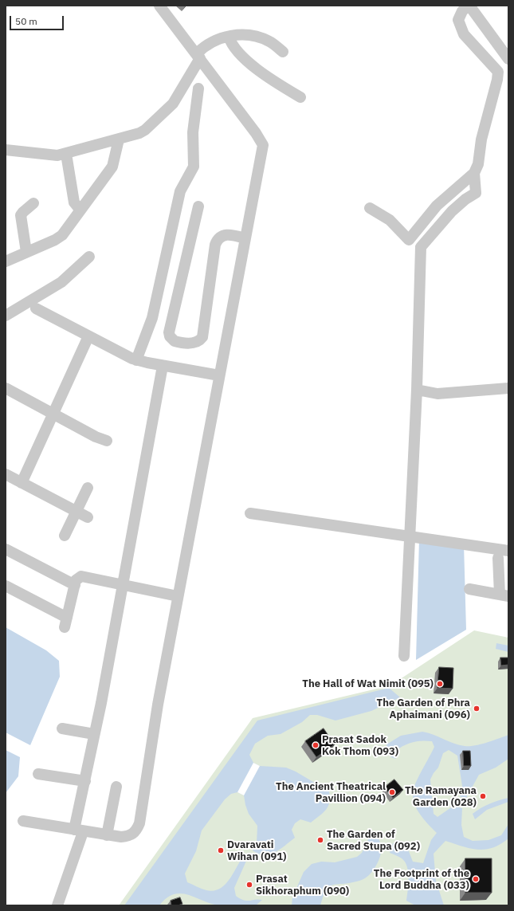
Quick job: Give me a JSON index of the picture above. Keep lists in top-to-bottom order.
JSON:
{
  "places": [
    "The Hall of Wat Nimit (095)",
    "The Garden of Phra Aphaimani (096)",
    "Prasat Sadok Kok Thom (093)",
    "The Ancient Theatrical Pavillion (094)",
    "The Ramayana Garden (028)",
    "The Garden of Sacred Stupa (092)",
    "Dvaravati Wihan (091)",
    "The Footprint of the Lord Buddha (033)",
    "Prasat Sikhoraphum (090)"
  ],
  "scale_bar": "50 m"
}
